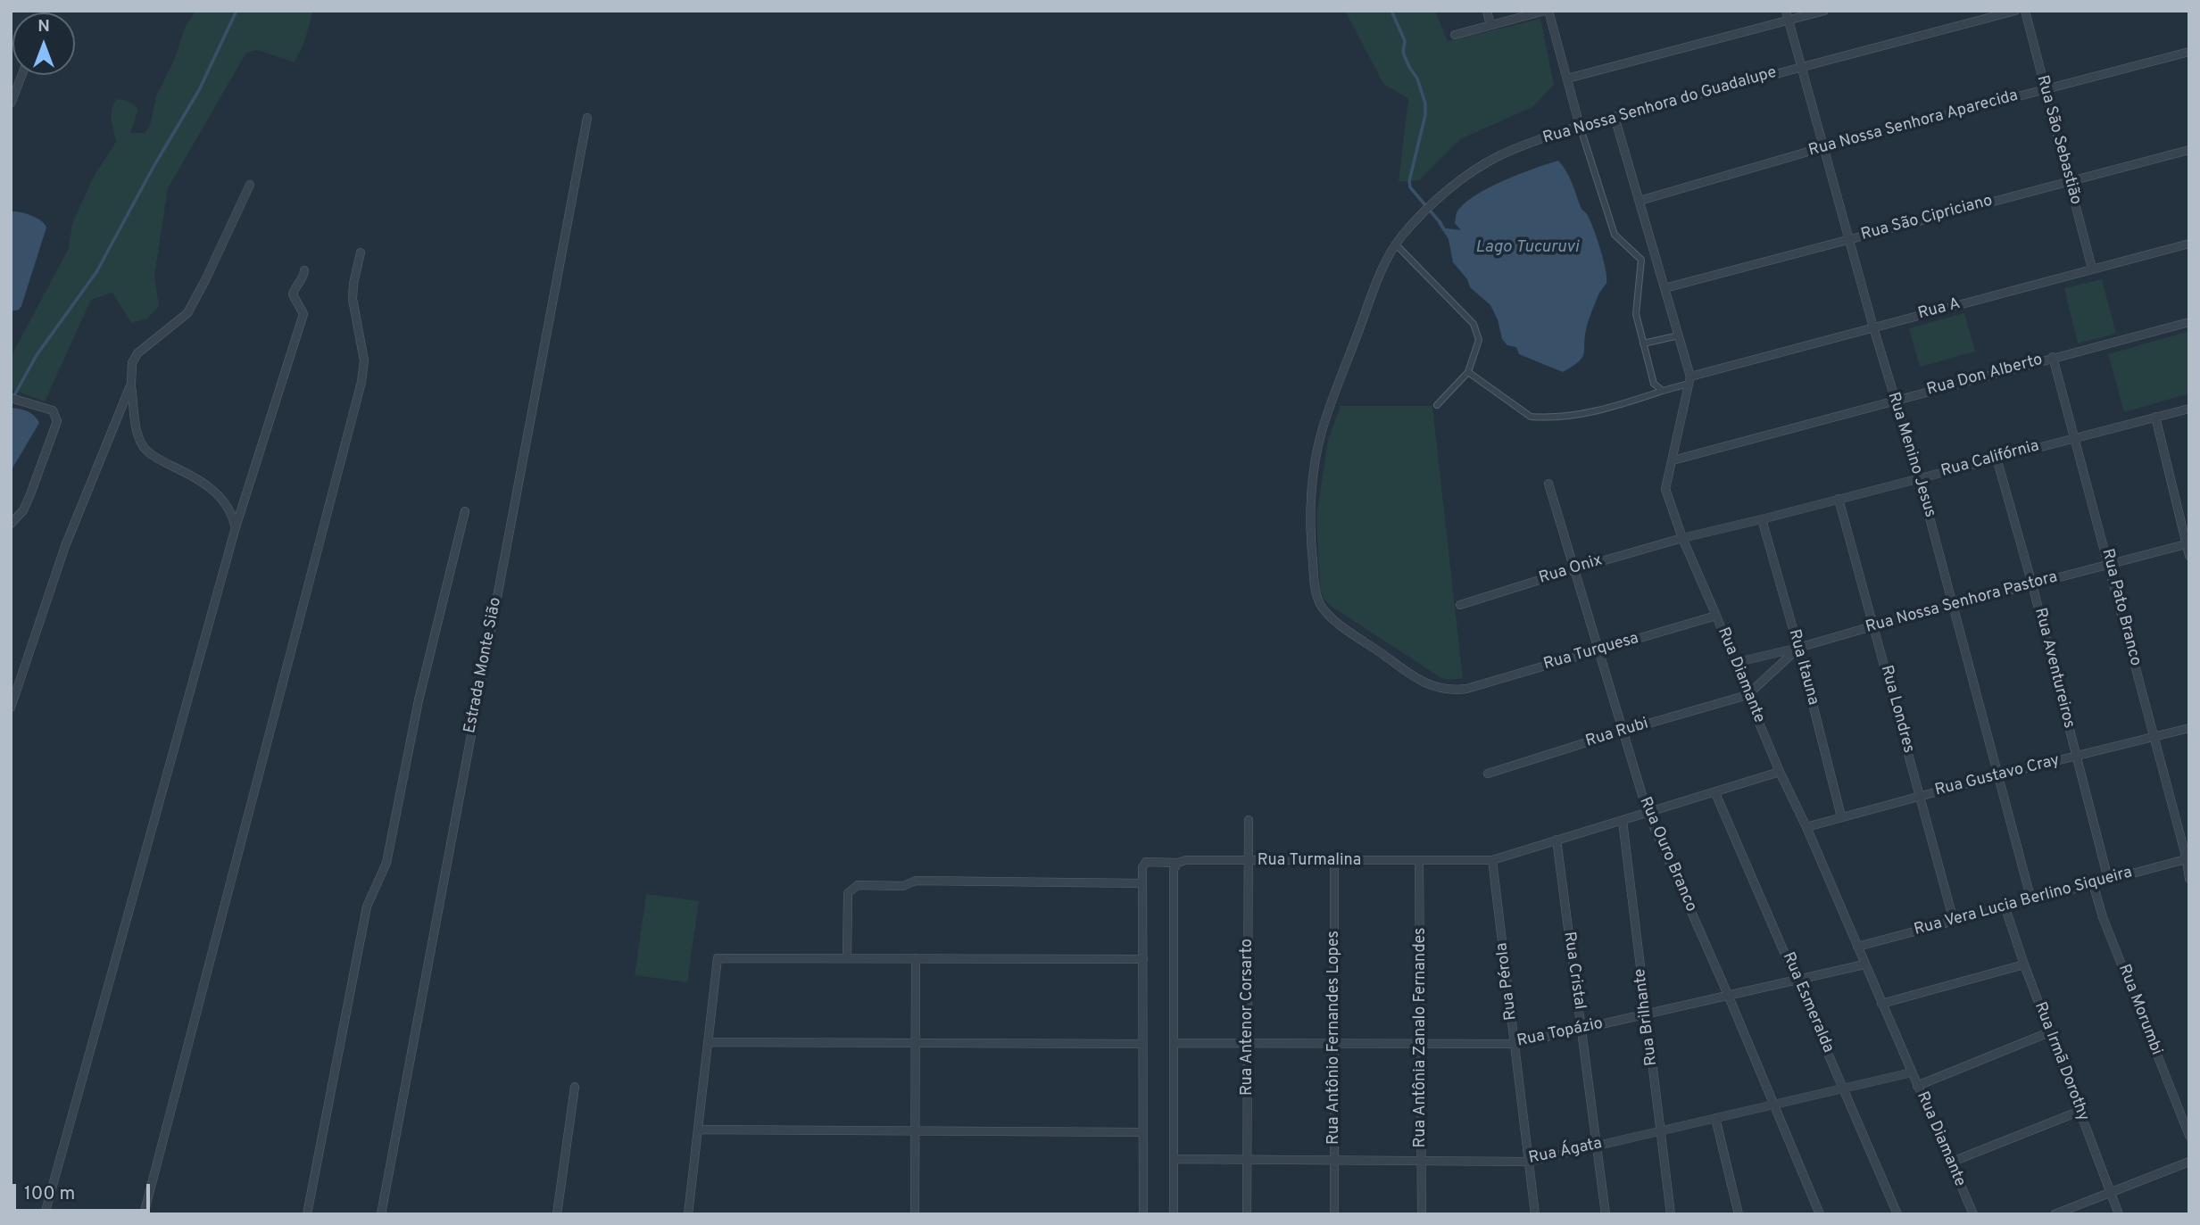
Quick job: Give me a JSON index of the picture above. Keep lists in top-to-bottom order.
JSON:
{
  "streets": {
    "street": [
      "Rua Nossa Senhora do Guadalupe",
      "Rua Nossa Senhora Aparecida",
      "Rua São Sebastião",
      "Rua São Cipriciano",
      "Rua A",
      "Rua Don Alberto",
      "Rua Menino Jesus",
      "Rua Califórnia",
      "Rua Onix",
      "Rua Nossa Senhora Pastora",
      "Rua Pato Branco",
      "Rua Turquesa",
      "Estrada Monte Sião",
      "Rua Itauna",
      "Rua Aventureiros",
      "Rua Diamante",
      "Rua Londres",
      "Rua Rubi",
      "Rua Gustavo Cray",
      "Rua Ouro Branco",
      "Rua Turmalina",
      "Rua Vera Lucia Berlino Siqueira",
      "Rua Cristal",
      "Rua Pérola",
      "Rua Esmeralda",
      "Rua Morumbi",
      "Rua Antenor Corsarto",
      "Rua Brilhante",
      "Rua Topázio",
      "Rua Antônio Fernandes Lopes",
      "Rua Antônia Zanalo Fernandes",
      "Rua Irmã Dorothy",
      "Rua Ágata"
    ]
  },
  "crossings": [
    ["Rua Nossa Senhora do Guadalupe", "Rua Menino Jesus"],
    ["Rua Nossa Senhora do Guadalupe", "Rua Turquesa"],
    ["Rua Nossa Senhora do Guadalupe", "Rua Diamante"],
    ["Rua Nossa Senhora Aparecida", "Rua São Sebastião"],
    ["Rua Nossa Senhora Aparecida", "Rua Menino Jesus"],
    ["Rua Nossa Senhora Aparecida", "Rua Diamante"],
    ["Rua São Sebastião", "Rua São Cipriciano"],
    ["Rua São Sebastião", "Rua A"],
    ["Rua São Cipriciano", "Rua Menino Jesus"],
    ["Rua São Cipriciano", "Rua Diamante"],
    ["Rua A", "Rua Menino Jesus"],
    ["Rua A", "Rua Diamante"],
    ["Rua Don Alberto", "Rua Menino Jesus"],
    ["Rua Don Alberto", "Rua Pato Branco"],
    ["Rua Don Alberto", "Rua Diamante"],
    ["Rua Menino Jesus", "Rua Califórnia"],
    ["Rua Menino Jesus", "Rua Nossa Senhora Pastora"],
    ["Rua Menino Jesus", "Rua Gustavo Cray"],
    ["Rua Menino Jesus", "Rua Vera Lucia Berlino Siqueira"],
    ["Rua Califórnia", "Rua Onix"],
    ["Rua Califórnia", "Rua Pato Branco"],
    ["Rua Califórnia", "Rua Itauna"],
    ["Rua Califórnia", "Rua Aventureiros"],
    ["Rua Califórnia", "Rua Diamante"],
    ["Rua Califórnia", "Rua Londres"],
    ["Rua Onix", "Rua Diamante"],
    ["Rua Onix", "Rua Ouro Branco"],
    ["Rua Nossa Senhora Pastora", "Rua Pato Branco"],
    ["Rua Nossa Senhora Pastora", "Rua Itauna"],
    ["Rua Nossa Senhora Pastora", "Rua Aventureiros"],
    ["Rua Nossa Senhora Pastora", "Rua Diamante"],
    ["Rua Nossa Senhora Pastora", "Rua Londres"],
    ["Rua Pato Branco", "Rua Gustavo Cray"],
    ["Rua Pato Branco", "Rua Vera Lucia Berlino Siqueira"],
    ["Rua Turquesa", "Rua Diamante"],
    ["Rua Turquesa", "Rua Ouro Branco"],
    ["Rua Itauna", "Rua Gustavo Cray"],
    ["Rua Aventureiros", "Rua Gustavo Cray"],
    ["Rua Aventureiros", "Rua Vera Lucia Berlino Siqueira"],
    ["Rua Diamante", "Rua Rubi"],
    ["Rua Diamante", "Rua Gustavo Cray"],
    ["Rua Diamante", "Rua Turmalina"],
    ["Rua Diamante", "Rua Vera Lucia Berlino Siqueira"],
    ["Rua Diamante", "Rua Topázio"],
    ["Rua Diamante", "Rua Ágata"],
    ["Rua Londres", "Rua Gustavo Cray"],
    ["Rua Londres", "Rua Vera Lucia Berlino Siqueira"],
    ["Rua Rubi", "Rua Ouro Branco"],
    ["Rua Ouro Branco", "Rua Turmalina"],
    ["Rua Ouro Branco", "Rua Topázio"],
    ["Rua Ouro Branco", "Rua Ágata"],
    ["Rua Turmalina", "Rua Cristal"],
    ["Rua Turmalina", "Rua Pérola"],
    ["Rua Turmalina", "Rua Esmeralda"],
    ["Rua Turmalina", "Rua Antenor Corsarto"],
    ["Rua Turmalina", "Rua Brilhante"],
    ["Rua Turmalina", "Rua Antônio Fernandes Lopes"],
    ["Rua Turmalina", "Rua Antônia Zanalo Fernandes"],
    ["Rua Vera Lucia Berlino Siqueira", "Rua Morumbi"],
    ["Rua Vera Lucia Berlino Siqueira", "Rua Irmã Dorothy"],
    ["Rua Cristal", "Rua Topázio"],
    ["Rua Cristal", "Rua Ágata"],
    ["Rua Pérola", "Rua Topázio"],
    ["Rua Pérola", "Rua Ágata"],
    ["Rua Esmeralda", "Rua Topázio"],
    ["Rua Esmeralda", "Rua Ágata"],
    ["Rua Antenor Corsarto", "Rua Topázio"],
    ["Rua Antenor Corsarto", "Rua Ágata"],
    ["Rua Brilhante", "Rua Topázio"],
    ["Rua Brilhante", "Rua Ágata"],
    ["Rua Topázio", "Rua Antônio Fernandes Lopes"],
    ["Rua Topázio", "Rua Antônia Zanalo Fernandes"],
    ["Rua Antônio Fernandes Lopes", "Rua Ágata"],
    ["Rua Antônia Zanalo Fernandes", "Rua Ágata"]
  ],
  "water": ["Lago Tucuruvi"],
  "scale_bar": "100 m",
  "north": "top"
}
